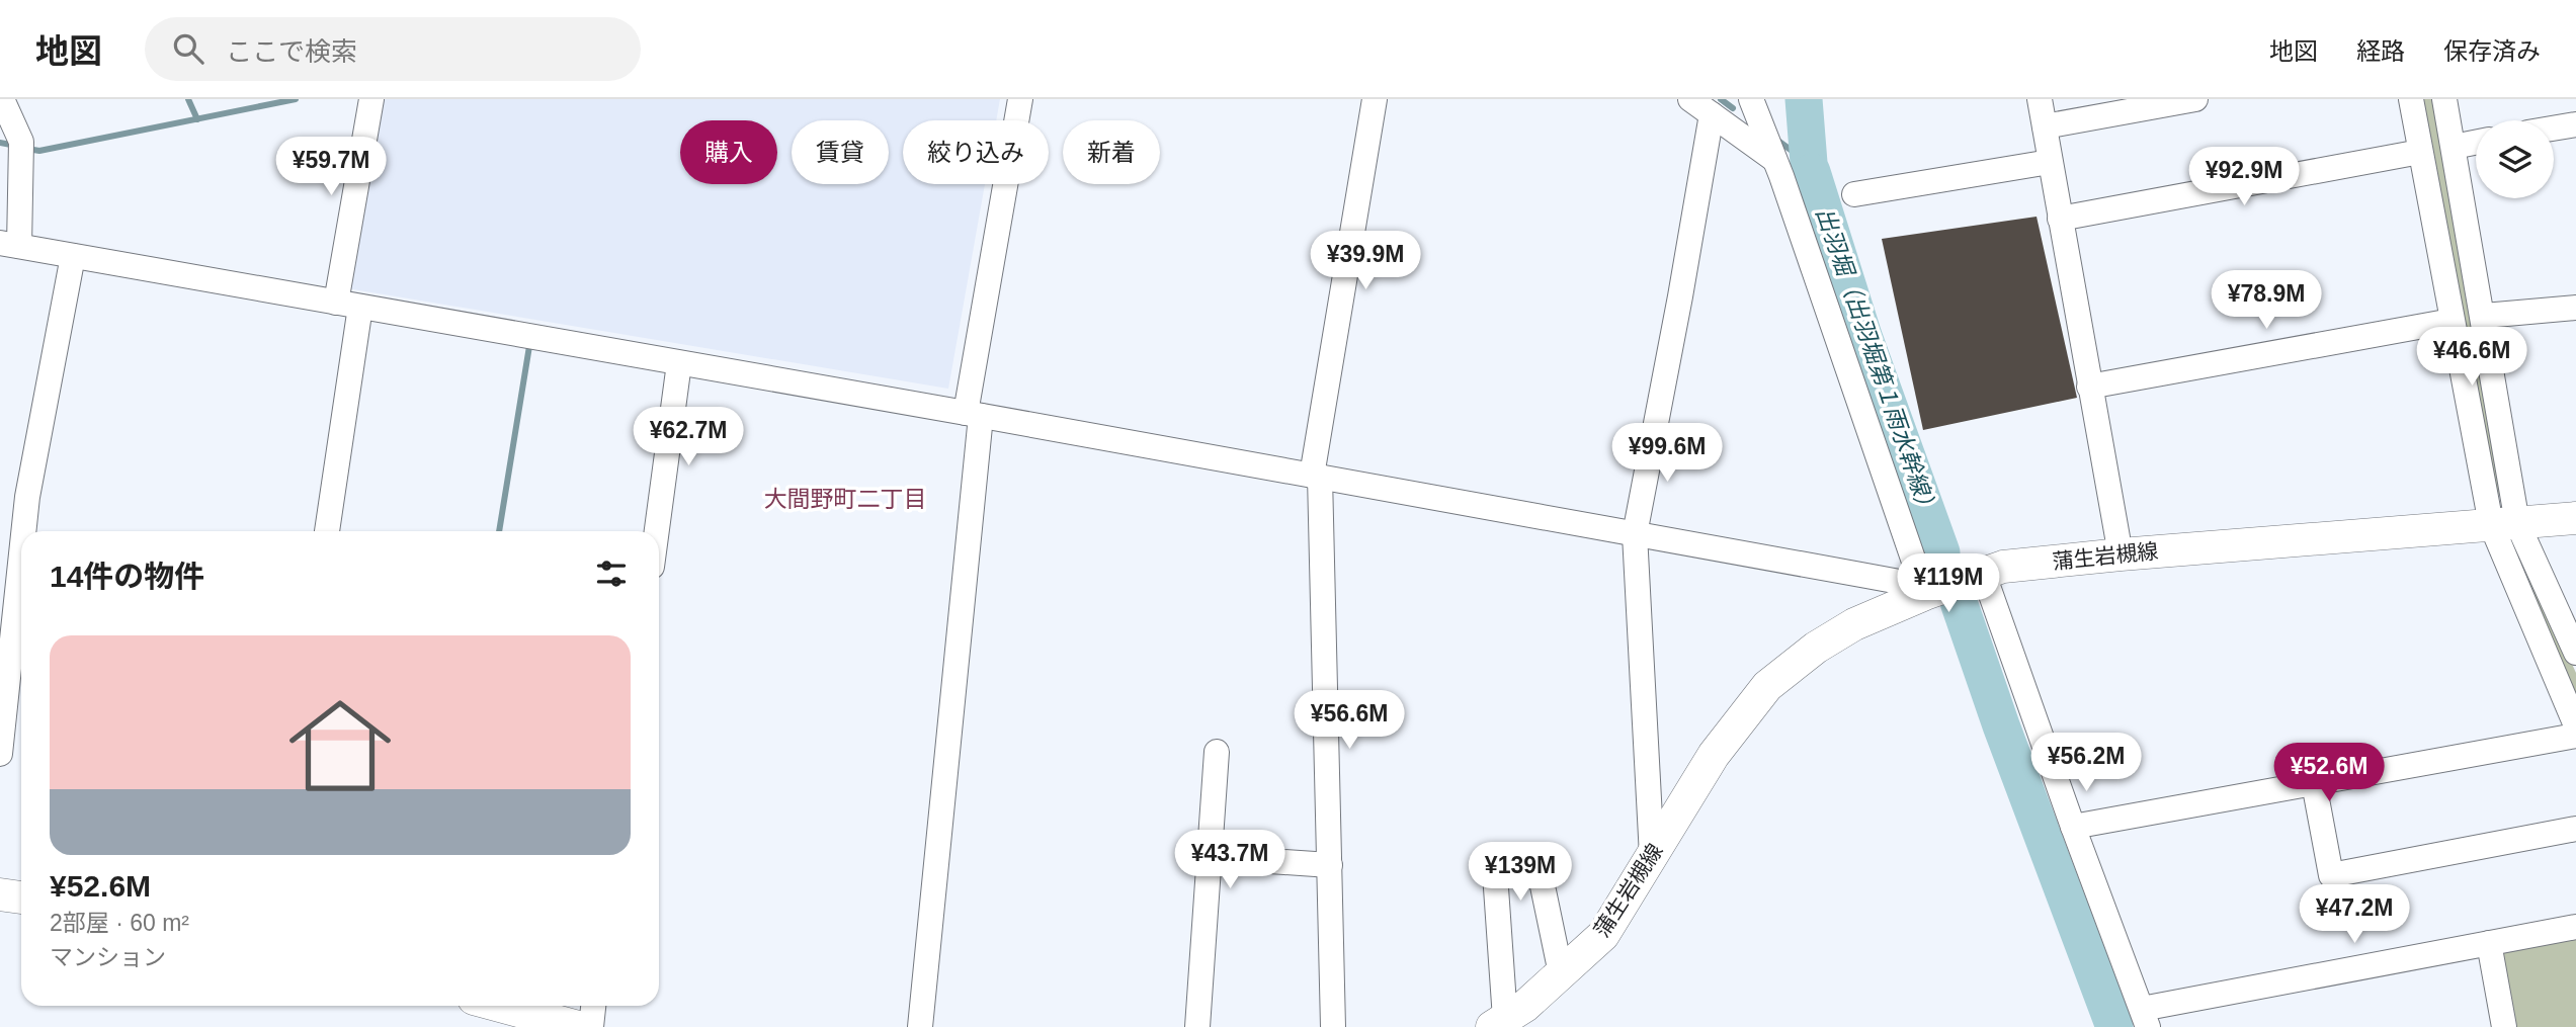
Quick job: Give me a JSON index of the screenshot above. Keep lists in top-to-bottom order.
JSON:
{
  "streets": {
    "main road": ["蒲生岩槻線"]
  },
  "districts": ["大間野町二丁目"],
  "water": ["出羽堀（出羽堀第１雨水幹線）"],
  "page": {
    "header": "地図",
    "search": "ここで検索",
    "nav": ["地図", "経路", "保存済み"],
    "chip": [
      "購入",
      "賃貸",
      "絞り込み",
      "新着"
    ],
    "price": [
      "¥59.7M",
      "¥92.9M",
      "¥39.9M",
      "¥78.9M",
      "¥46.6M",
      "¥62.7M",
      "¥99.6M",
      "¥119M",
      "¥56.6M",
      "¥56.2M",
      "¥52.6M",
      "¥43.7M",
      "¥139M",
      "¥47.2M"
    ],
    "heading": "14件の物件",
    "list": [
      {
        "name": "¥52.6M",
        "note": "2部屋 · 60 m² · マンション"
      }
    ]
  }
}
